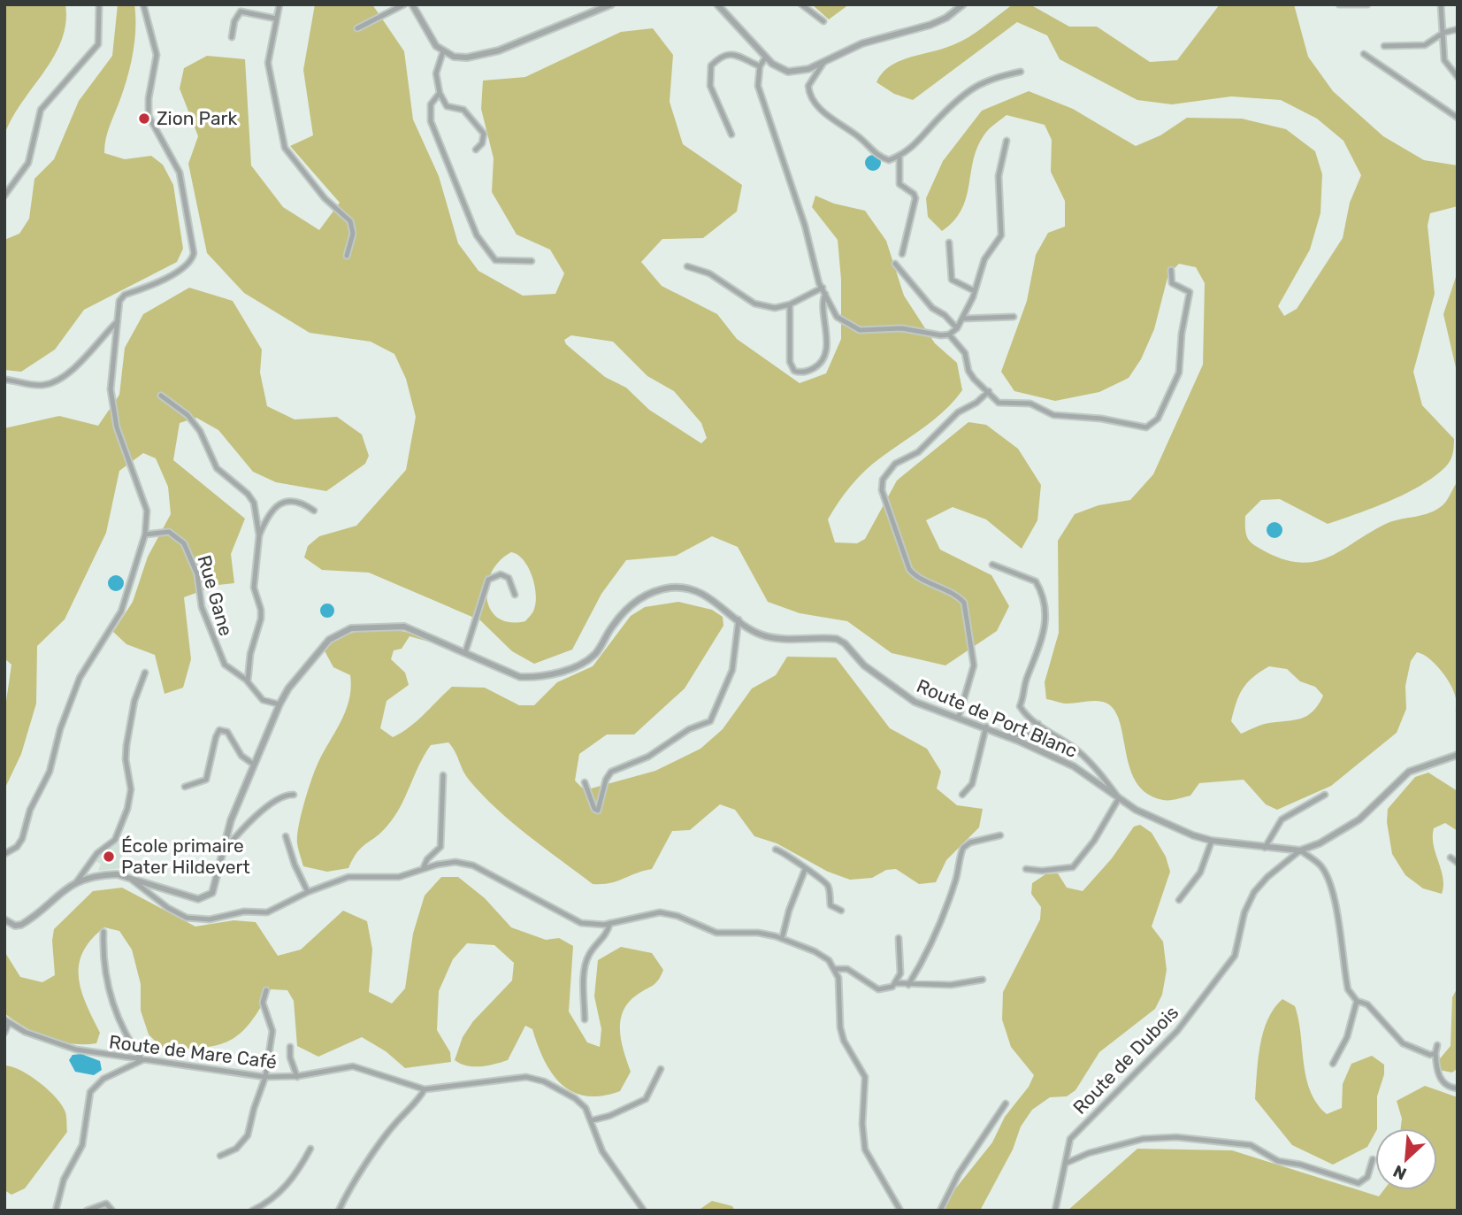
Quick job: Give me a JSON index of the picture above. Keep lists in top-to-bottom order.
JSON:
{
  "streets": {
    "street": [
      "Rue Gane",
      "Route de Port Blanc",
      "Route de Mare Café",
      "Route de Dubois"
    ]
  },
  "crossings": [
    ["Rue Gane", "Route de Port Blanc"],
    ["Route de Port Blanc", "Route de Dubois"]
  ],
  "places": ["Zion Park", "École primaire Pater Hildevert"],
  "north": "bottom left"
}
